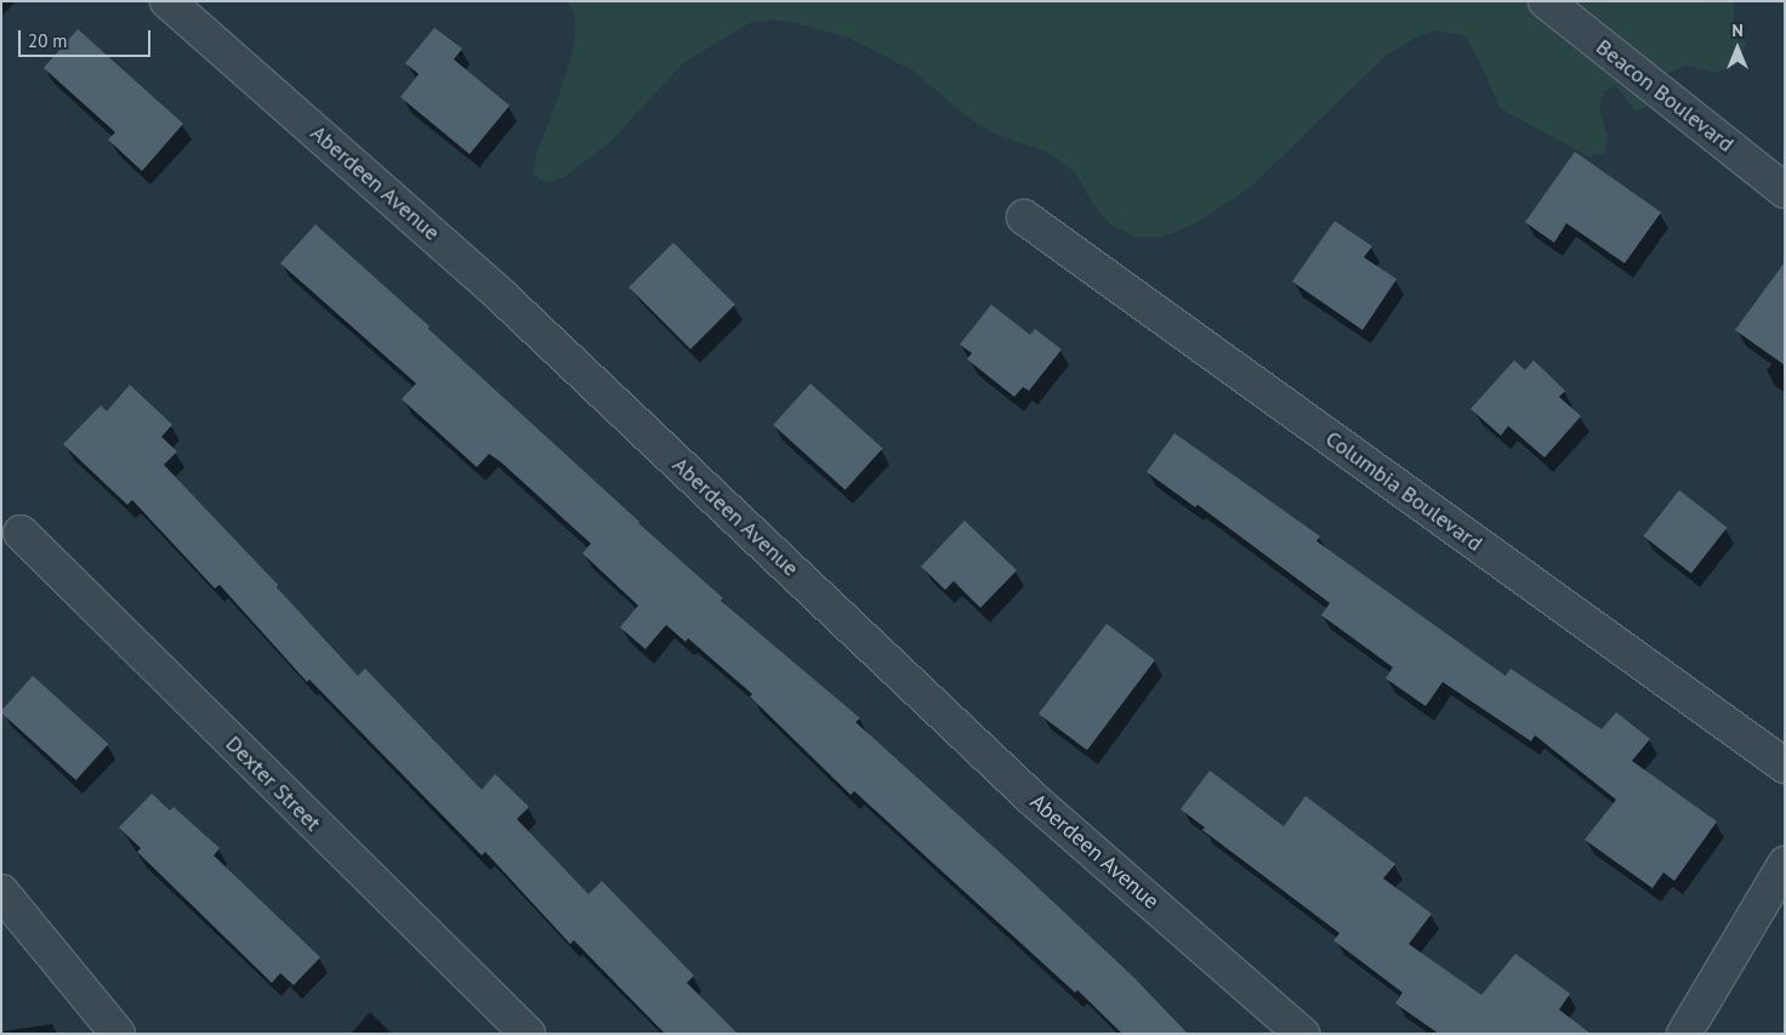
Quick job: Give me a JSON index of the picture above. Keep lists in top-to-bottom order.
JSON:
{
  "streets": {
    "street": [
      "Beacon Boulevard",
      "Aberdeen Avenue",
      "Columbia Boulevard",
      "Dexter Street"
    ]
  },
  "scale_bar": "20 m",
  "north": "top"
}
